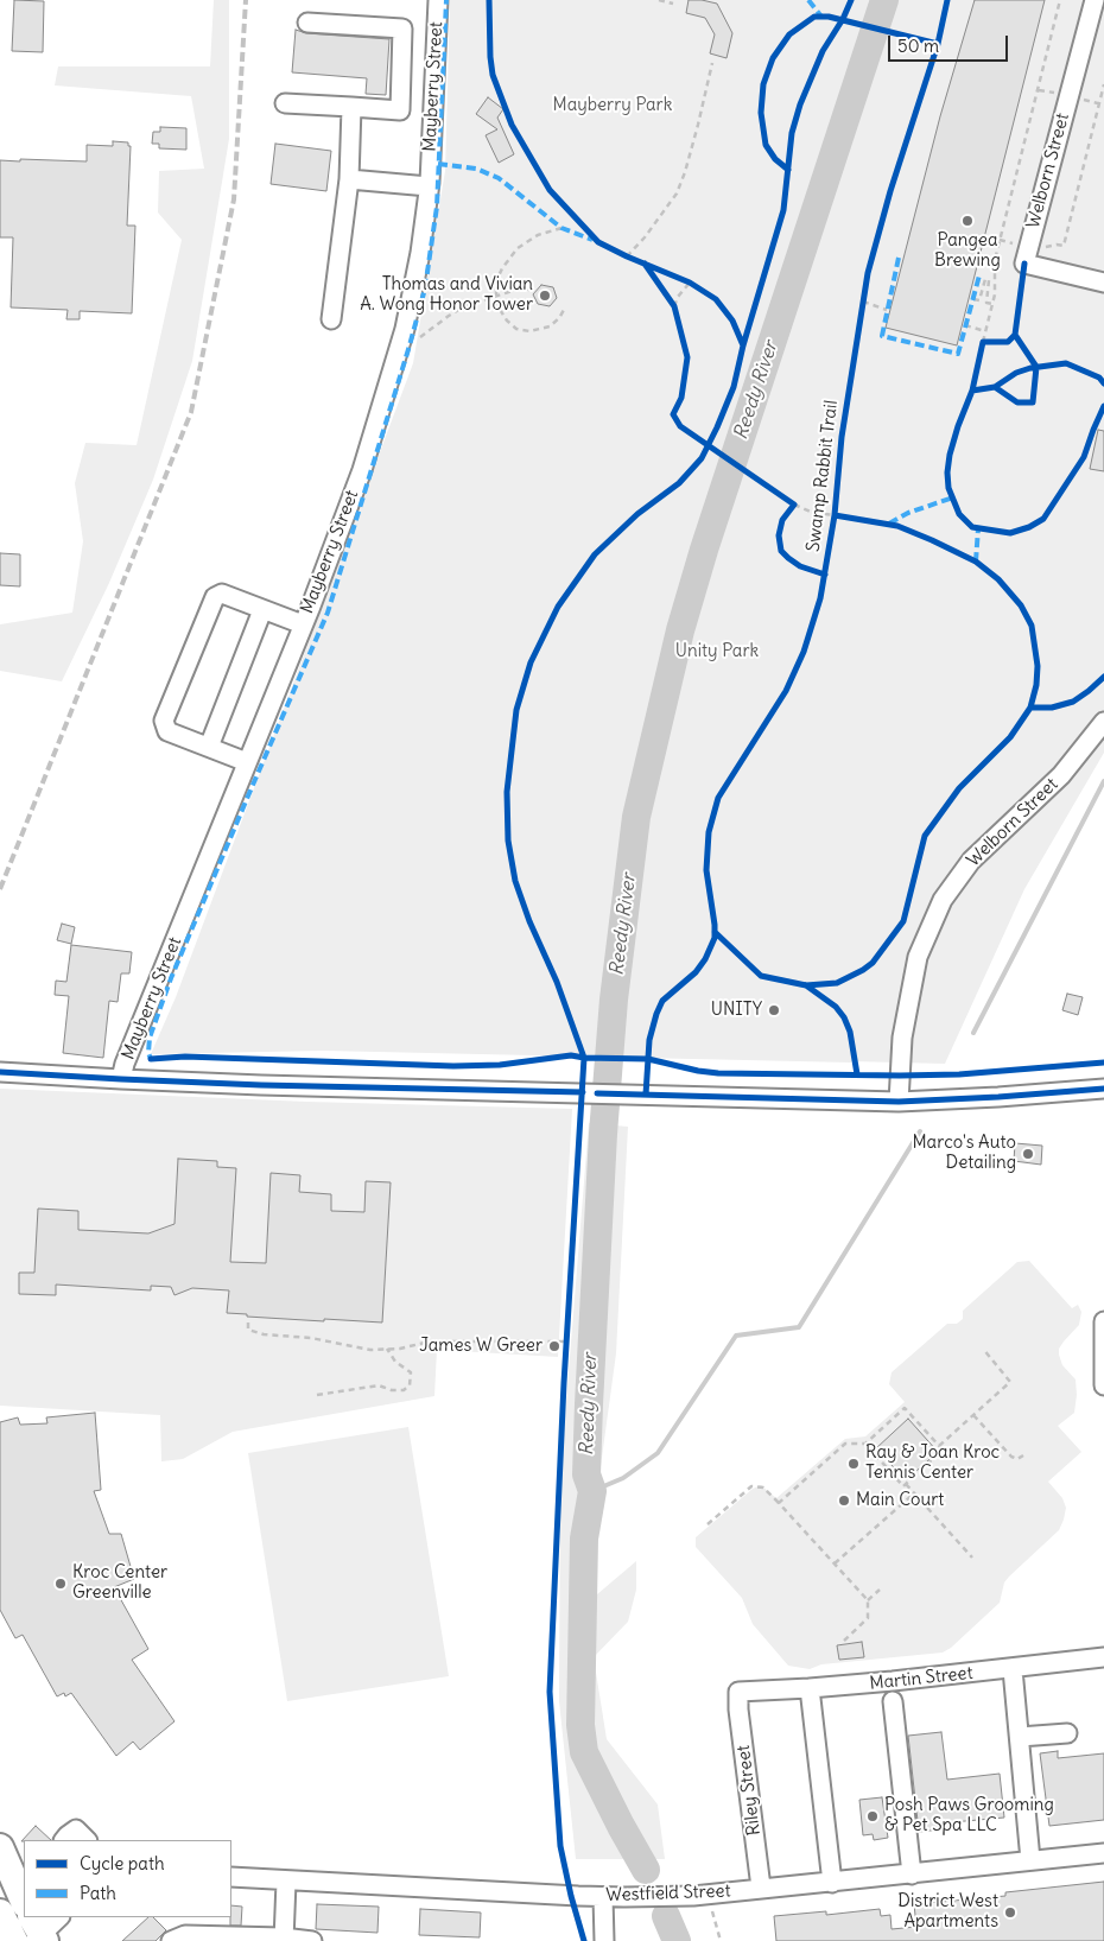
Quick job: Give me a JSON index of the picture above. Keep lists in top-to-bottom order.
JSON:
{
  "streets": {
    "street": [
      "Mayberry Street",
      "Welborn Street",
      "Martin Street",
      "Riley Street",
      "Westfield Street"
    ],
    "cycle path": ["Swamp Rabbit Trail"]
  },
  "crossings": [
    ["Martin Street", "Riley Street"],
    ["Riley Street", "Westfield Street"]
  ],
  "water": ["Reedy River"],
  "parks": ["Mayberry Park", "Unity Park"],
  "places": [
    "Pangea Brewing",
    "Thomas and Vivian A. Wong Honor Tower",
    "UNITY",
    "Marco's Auto Detailing",
    "James W Greer",
    "Ray & Joan Kroc Tennis Center",
    "Main Court",
    "Kroc Center Greenville",
    "Posh Paws Grooming & Pet Spa LLC",
    "District West Apartments"
  ],
  "legend": ["Cycle path", "Path"],
  "scale_bar": "50 m"
}
